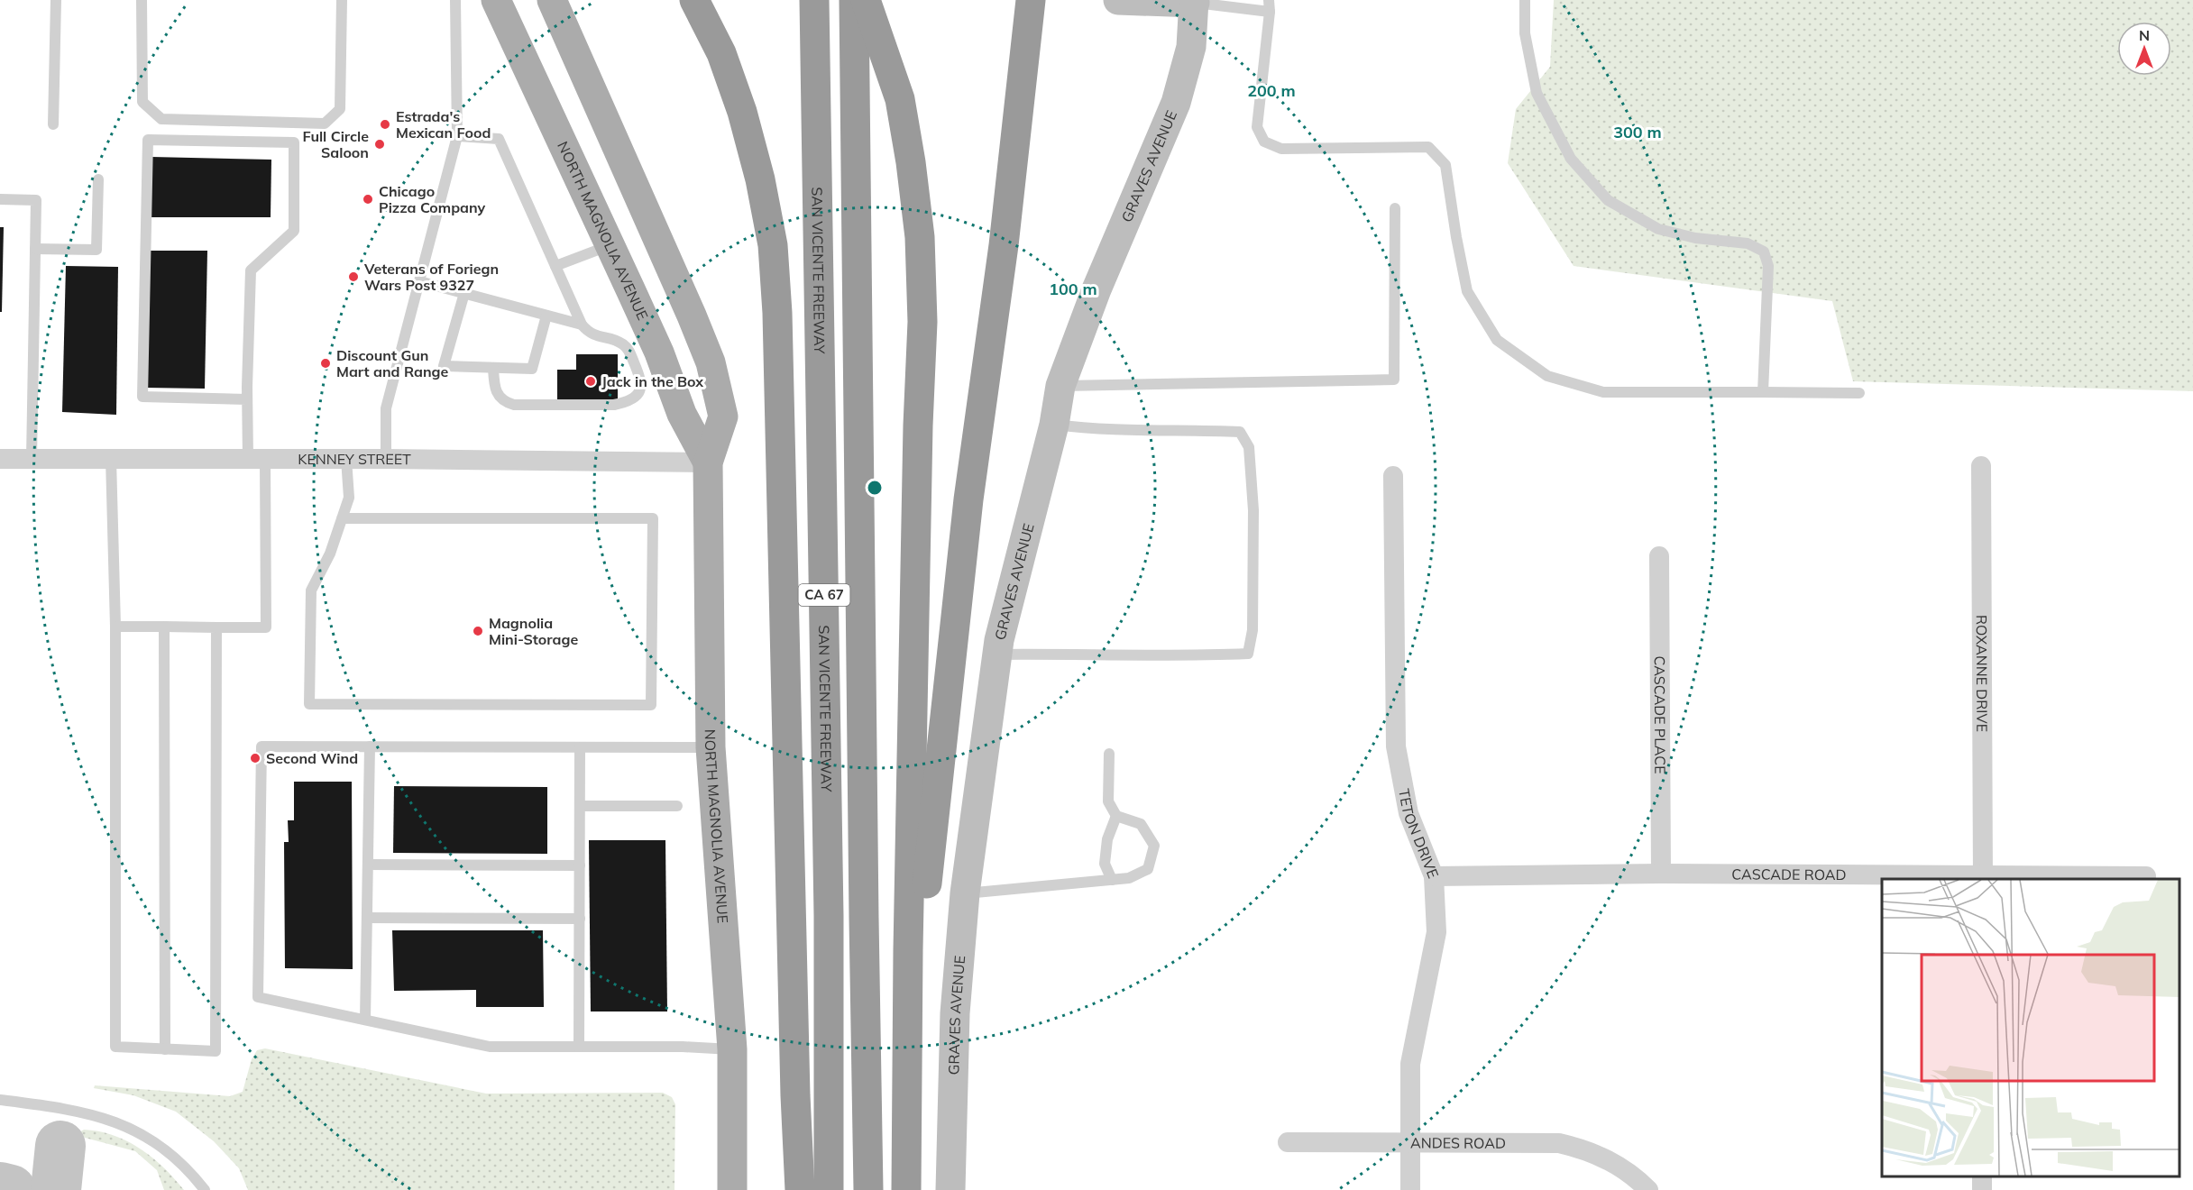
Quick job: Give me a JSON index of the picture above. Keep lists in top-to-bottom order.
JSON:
{
  "streets": {
    "highway": ["SAN VICENTE FREEWAY", "CA 67"],
    "main road": ["GRAVES AVENUE", "NORTH MAGNOLIA AVENUE"],
    "street": [
      "KENNEY STREET",
      "ROXANNE DRIVE",
      "CASCADE PLACE",
      "TETON DRIVE",
      "CASCADE ROAD",
      "ANDES ROAD"
    ]
  },
  "crossings": [
    ["NORTH MAGNOLIA AVENUE", "KENNEY STREET"],
    ["ROXANNE DRIVE", "CASCADE ROAD"],
    ["CASCADE PLACE", "CASCADE ROAD"],
    ["TETON DRIVE", "CASCADE ROAD"],
    ["TETON DRIVE", "ANDES ROAD"]
  ],
  "places": [
    "Estrada's Mexican Food",
    "Full Circle Saloon",
    "Chicago Pizza Company",
    "Veterans of Foriegn Wars Post 9327",
    "Discount Gun Mart and Range",
    "Jack in the Box",
    "Magnolia Mini-Storage",
    "Second Wind"
  ],
  "north": "top",
  "rings": ["200 m", "300 m", "100 m"]
}
